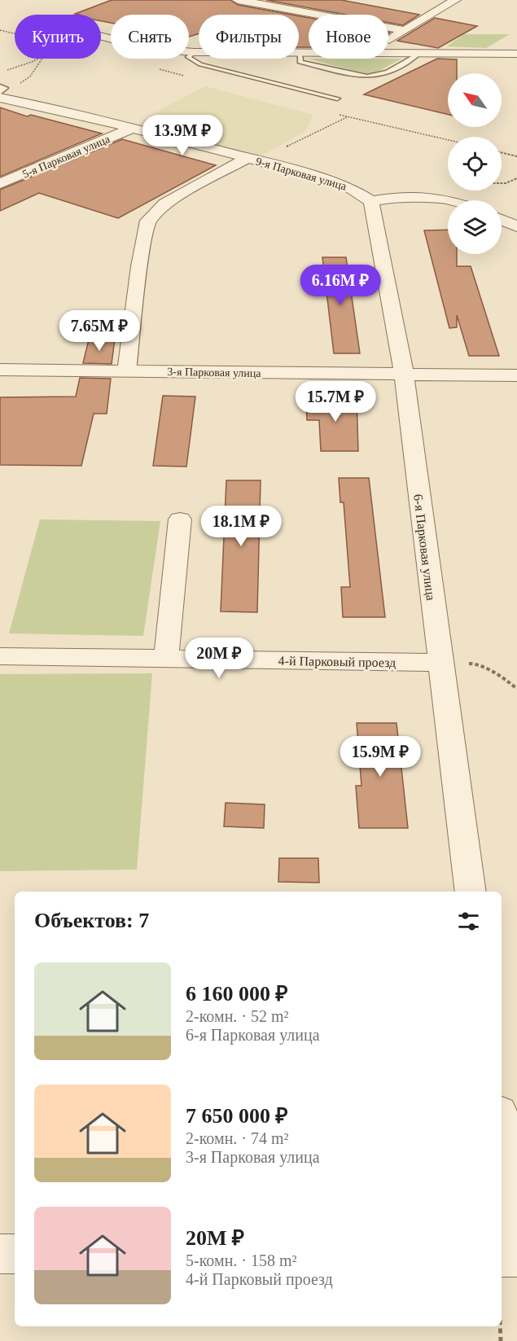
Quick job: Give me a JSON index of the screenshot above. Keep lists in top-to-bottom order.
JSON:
{
  "streets": {
    "street": [
      "5-я Парковая улица",
      "9-я Парковая улица",
      "3-я Парковая улица",
      "6-я Парковая улица",
      "4-й Парковый проезд"
    ]
  },
  "crossings": [
    ["5-я Парковая улица", "9-я Парковая улица"],
    ["9-я Парковая улица", "6-я Парковая улица"],
    ["3-я Парковая улица", "6-я Парковая улица"],
    ["6-я Парковая улица", "4-й Парковый проезд"]
  ],
  "north": "top left",
  "page": {
    "chip": [
      "Купить",
      "Снять",
      "Фильтры",
      "Новое"
    ],
    "price": [
      "13.9M ₽",
      "6.16M ₽",
      "7.65M ₽",
      "15.7M ₽",
      "18.1M ₽",
      "20M ₽",
      "15.9M ₽"
    ],
    "heading": "Объектов: 7",
    "list": [
      {
        "name": "6 160 000 ₽",
        "note": "2-комн. · 52 m² · 6-я Парковая улица"
      },
      {
        "name": "7 650 000 ₽",
        "note": "2-комн. · 74 m² · 3-я Парковая улица"
      },
      {
        "name": "20M ₽",
        "note": "5-комн. · 158 m² · 4-й Парковый проезд"
      }
    ]
  }
}
